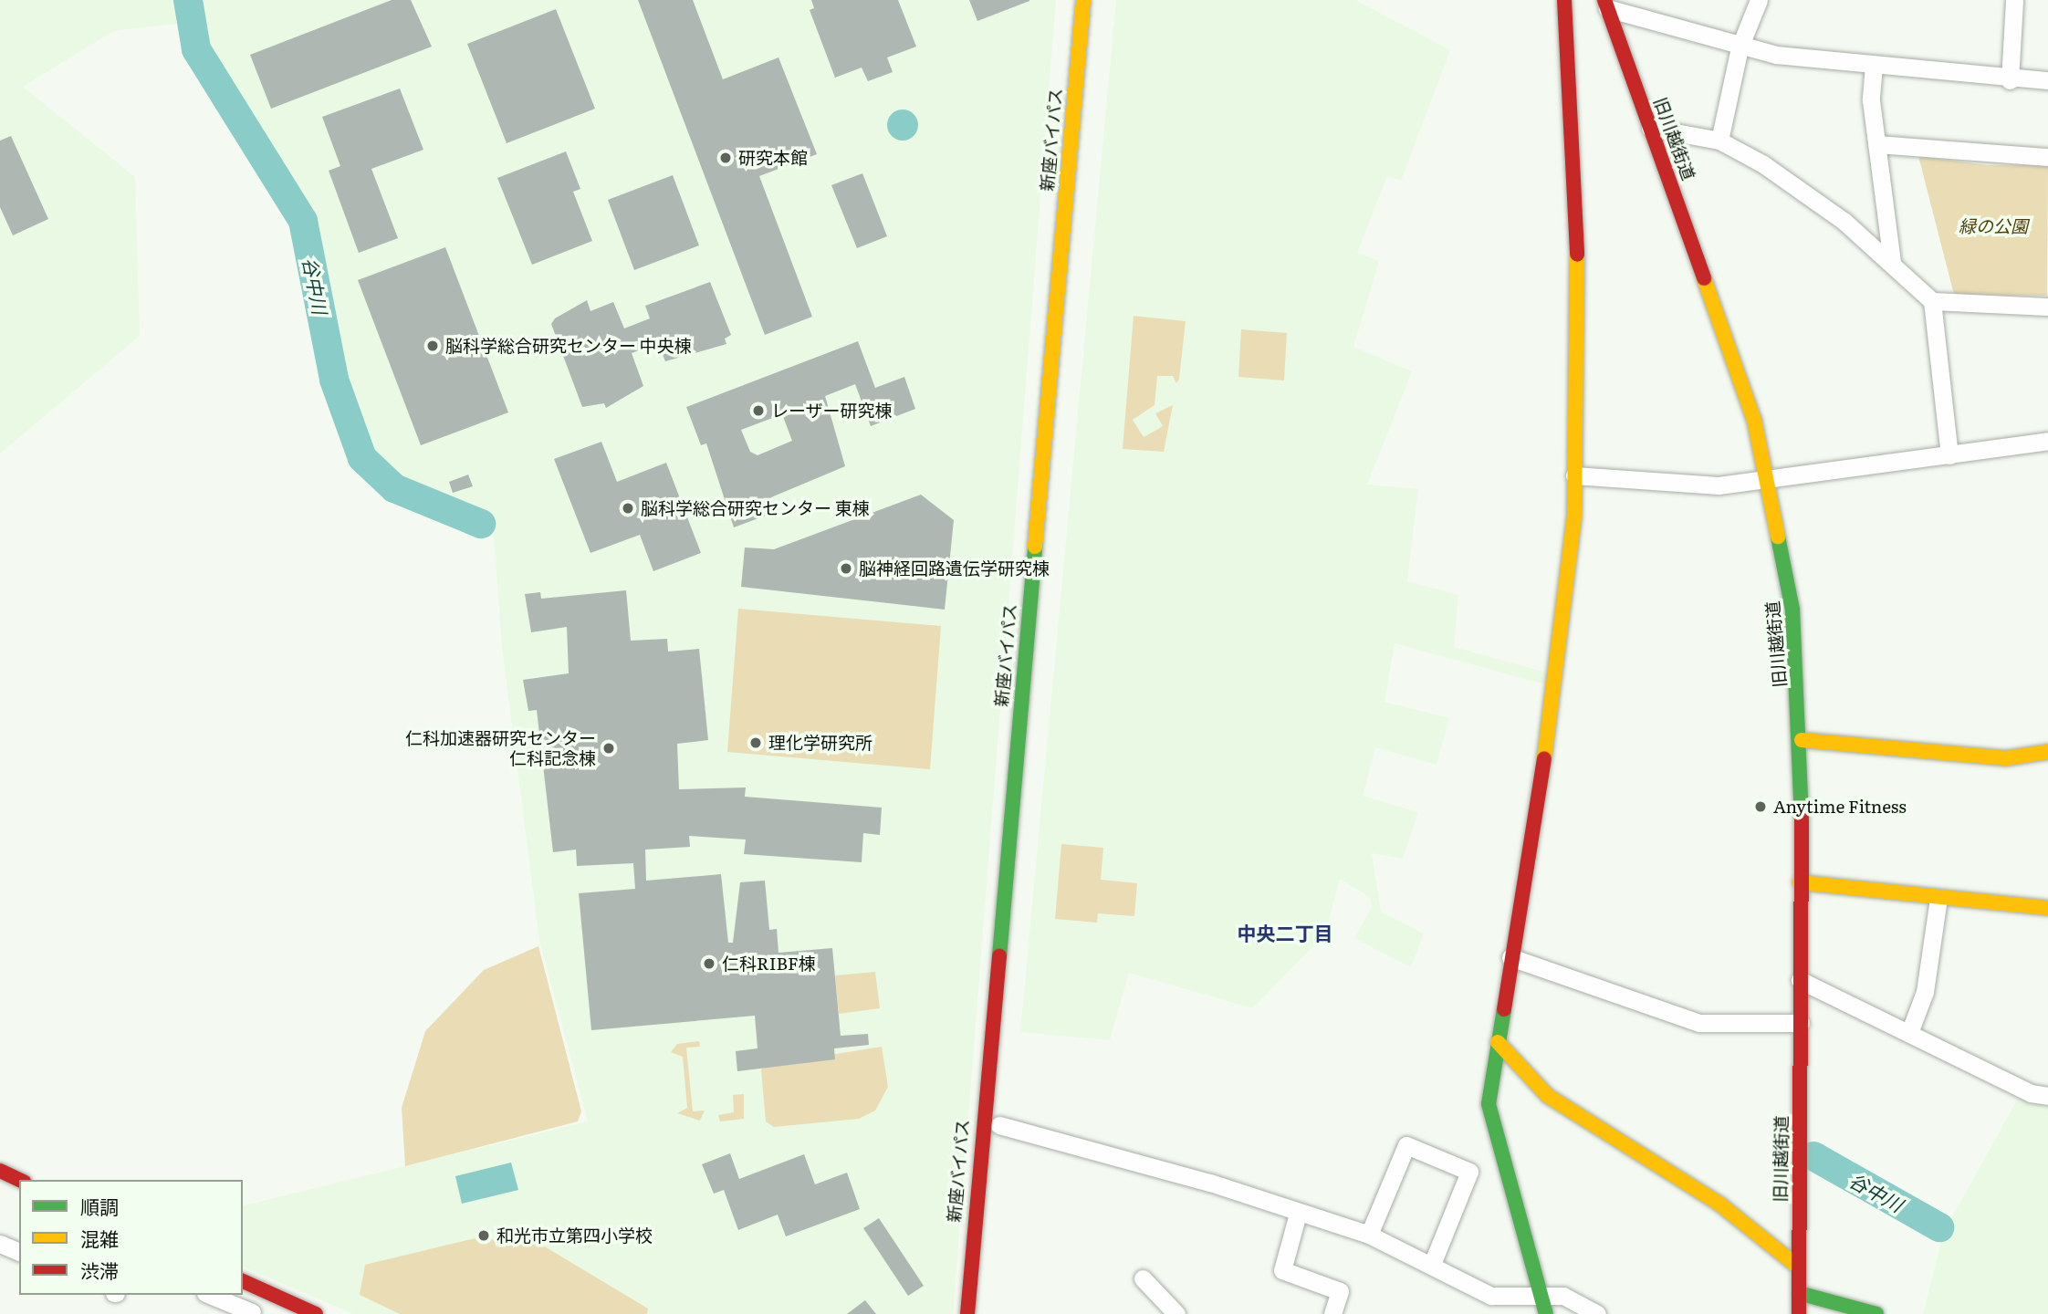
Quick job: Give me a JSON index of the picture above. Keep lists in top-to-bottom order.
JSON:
{
  "streets": {
    "main road": ["旧川越街道", "新座バイパス"]
  },
  "districts": ["中央二丁目"],
  "water": ["谷中川"],
  "parks": ["緑の公園"],
  "places": [
    "研究本館",
    "脳科学総合研究センター 中央棟",
    "レーザー研究棟",
    "脳科学総合研究センター 東棟",
    "脳神経回路遺伝学研究棟",
    "理化学研究所",
    "仁科加速器研究センター 仁科記念棟",
    "Anytime Fitness",
    "仁科RIBF棟",
    "和光市立第四小学校"
  ],
  "legend": ["順調", "混雑", "渋滞"]
}
